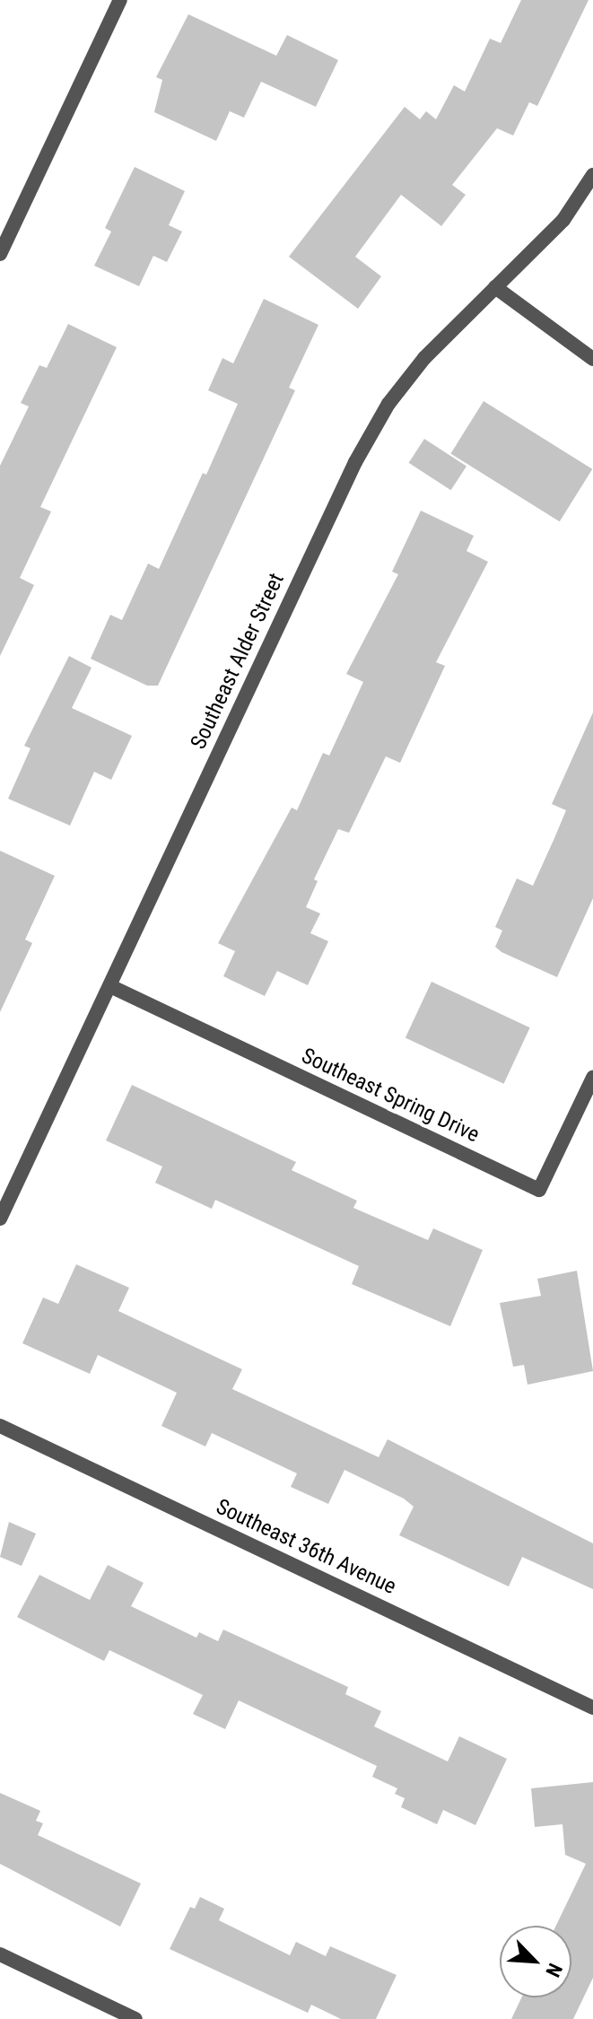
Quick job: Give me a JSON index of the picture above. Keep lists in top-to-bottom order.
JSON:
{
  "streets": {
    "street": ["Southeast Alder Street", "Southeast Spring Drive", "Southeast 36th Avenue"]
  },
  "crossings": [
    ["Southeast Alder Street", "Southeast Spring Drive"]
  ],
  "north": "bottom right"
}
